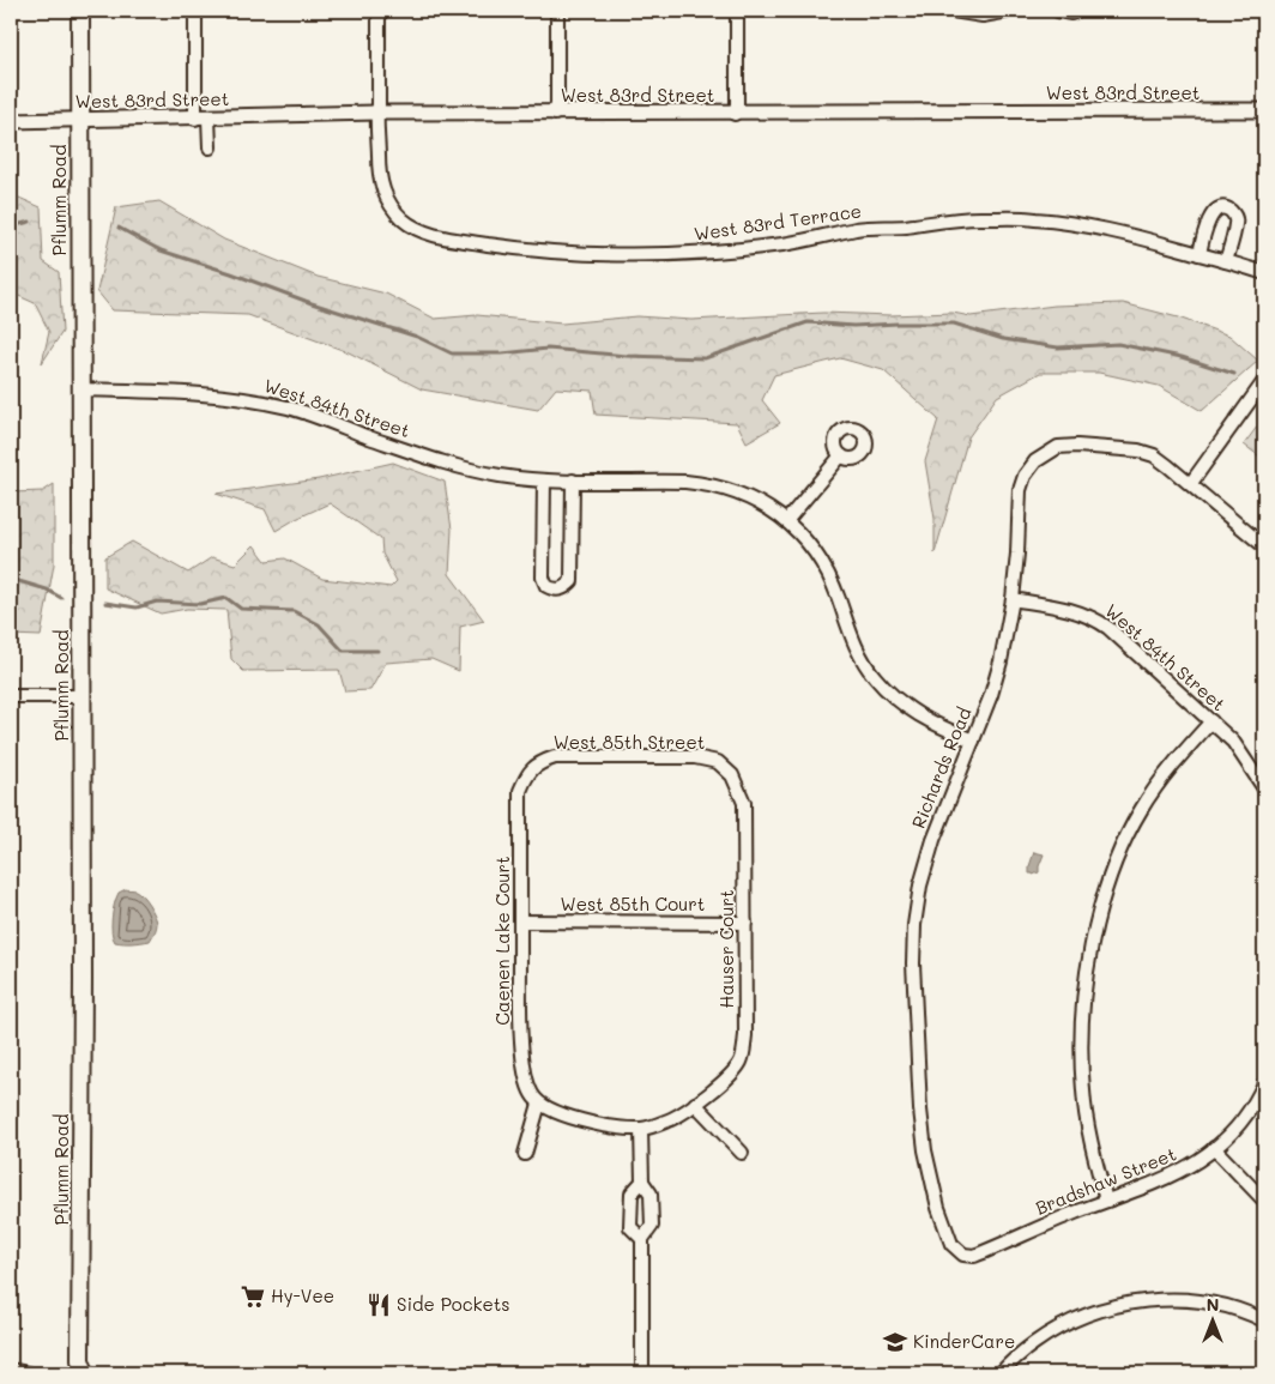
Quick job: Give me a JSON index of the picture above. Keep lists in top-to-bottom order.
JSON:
{
  "streets": {
    "main road": ["Pflumm Road"],
    "street": [
      "West 83rd Street",
      "West 83rd Terrace",
      "West 84th Street",
      "West 85th Street",
      "Richards Road",
      "West 85th Court",
      "Caenen Lake Court",
      "Hauser Court",
      "Bradshaw Street"
    ]
  },
  "crossings": [
    ["West 83rd Street", "Pflumm Road"],
    ["West 83rd Street", "West 83rd Terrace"],
    ["Pflumm Road", "West 84th Street"],
    ["West 84th Street", "Richards Road"],
    ["West 85th Street", "Caenen Lake Court"],
    ["West 85th Street", "Hauser Court"],
    ["Richards Road", "Bradshaw Street"],
    ["West 85th Court", "Caenen Lake Court"],
    ["West 85th Court", "Hauser Court"]
  ],
  "places": {
    "supermarket": ["Hy-Vee"],
    "restaurant": ["Side Pockets"],
    "school or university": ["KinderCare"]
  },
  "north": "top"
}
